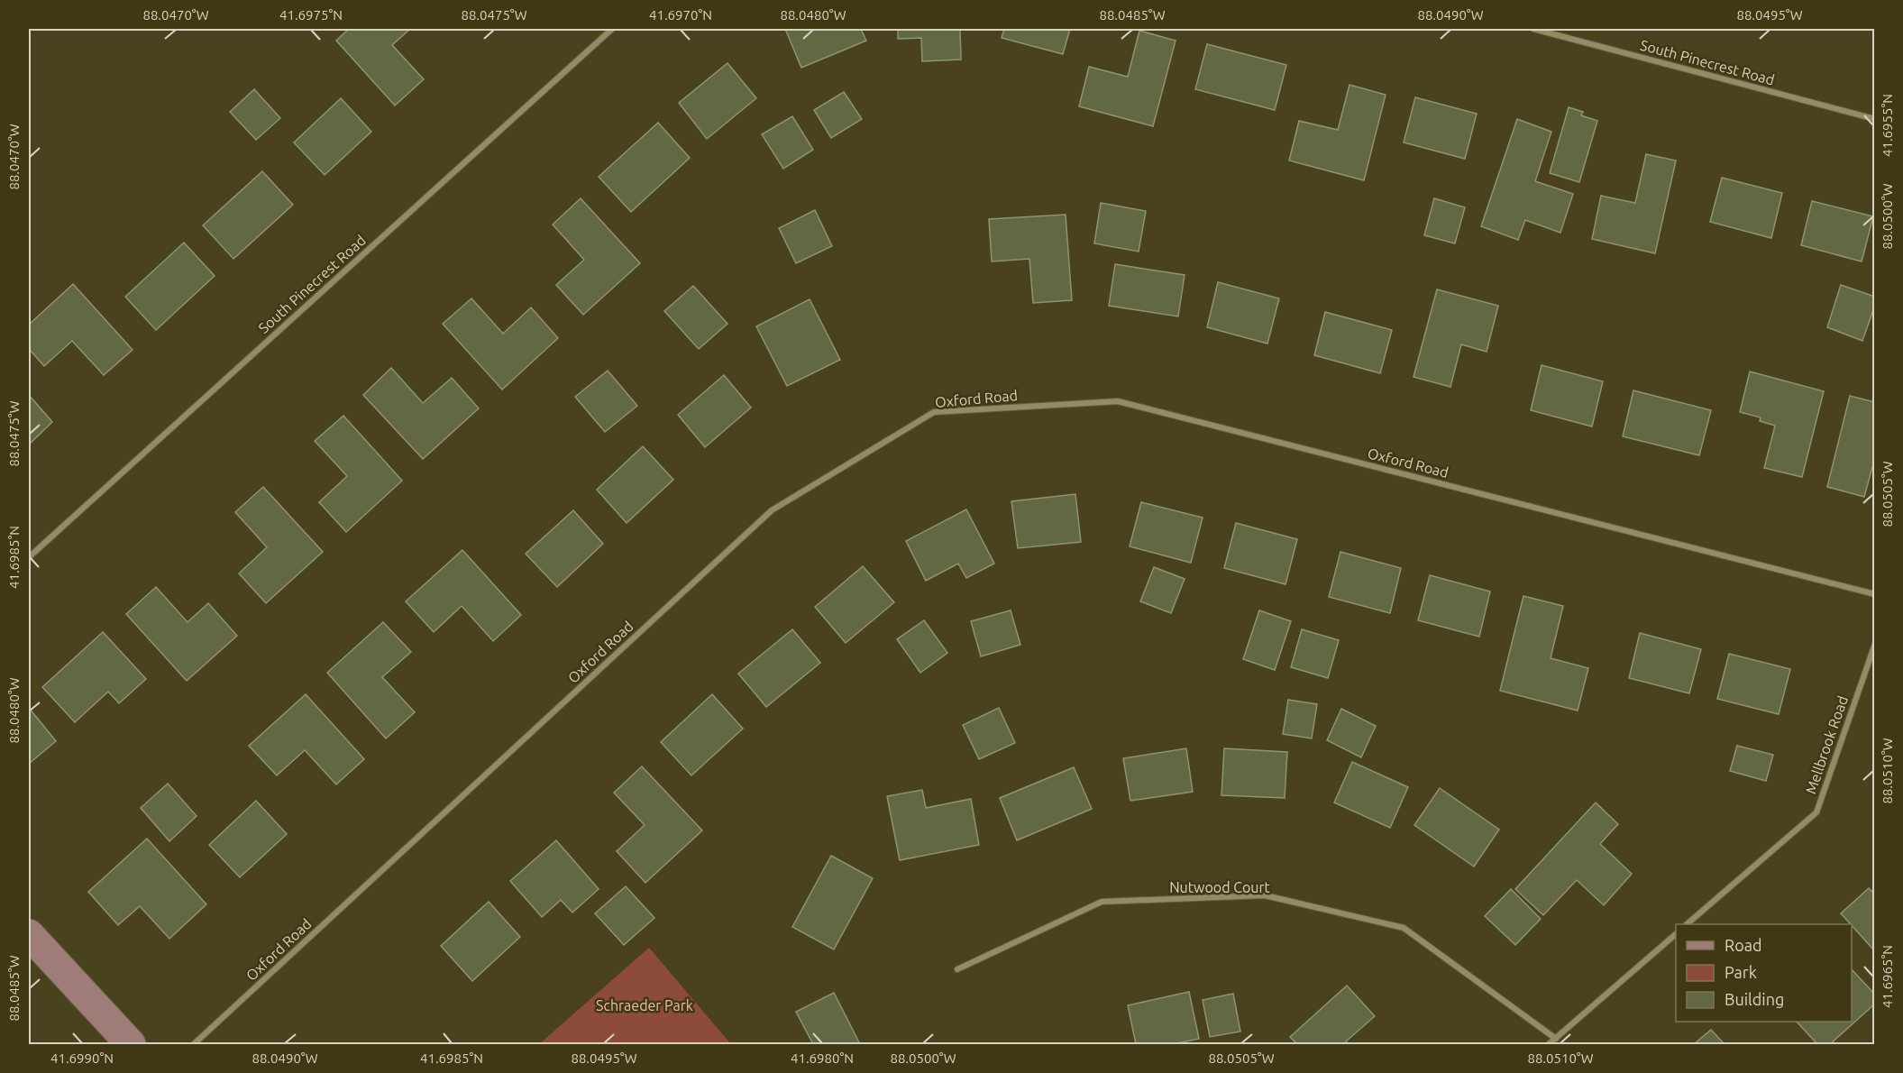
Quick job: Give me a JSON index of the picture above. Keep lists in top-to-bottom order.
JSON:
{
  "streets": {
    "street": [
      "South Pinecrest Road",
      "Oxford Road",
      "Mellbrook Road",
      "Nutwood Court"
    ]
  },
  "parks": ["Schraeder Park"],
  "legend": ["Road", "Park", "Building"],
  "coordinates": [
    "88.0470°W",
    "41.6975°N",
    "88.0475°W",
    "41.6970°N",
    "88.0480°W",
    "88.0485°W",
    "88.0490°W",
    "88.0495°W",
    "41.6955°N",
    "88.0500°W",
    "88.0505°W",
    "41.6985°N",
    "88.0510°W",
    "41.6965°N",
    "41.6990°N",
    "41.6980°N"
  ]
}
